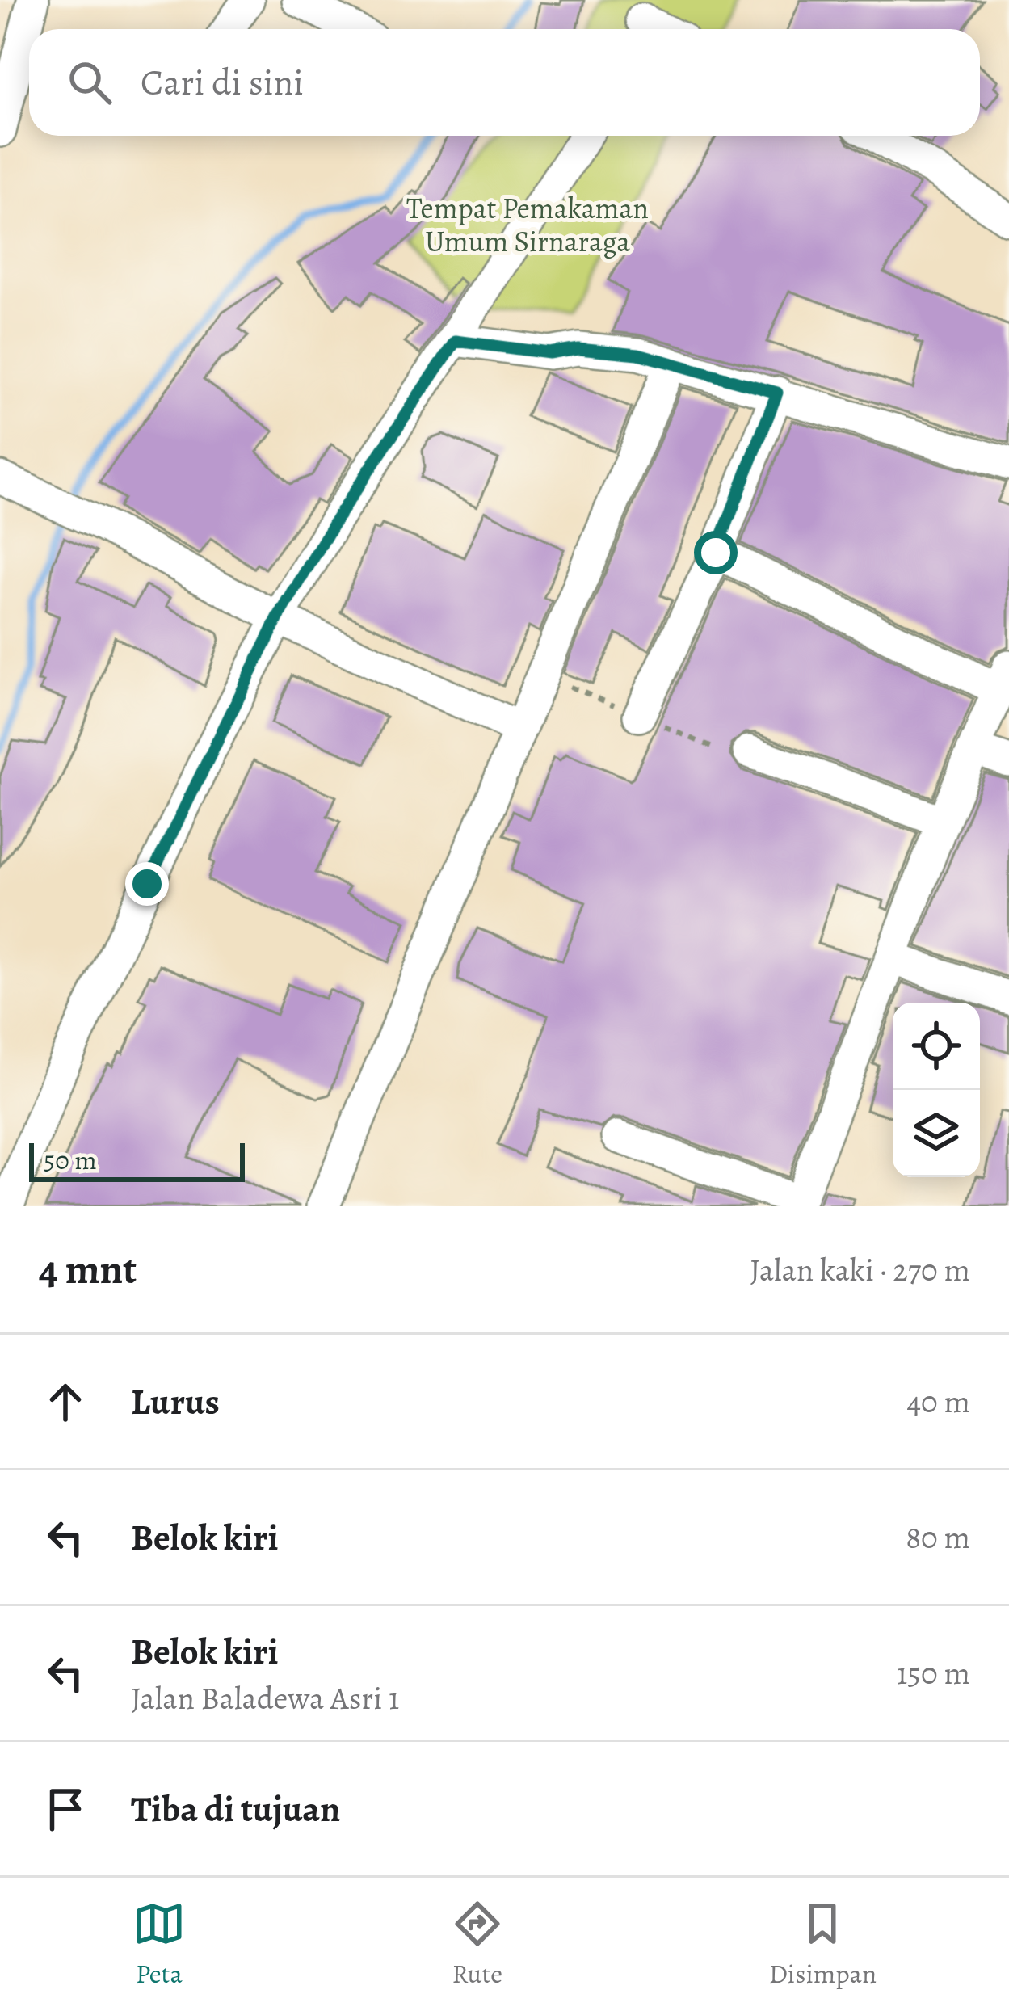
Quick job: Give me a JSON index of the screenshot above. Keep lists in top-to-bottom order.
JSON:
{
  "parks": ["Tempat Pemakaman Umum Sirnaraga"],
  "scale_bar": "50 m",
  "page": {
    "search": "Cari di sini",
    "scale": "50 m",
    "heading": ["4 mnt", "Jalan kaki · 270 m"],
    "list": [
      ["Lurus", "40 m"],
      ["Belok kiri", "80 m"],
      ["Belok kiri", "Jalan Baladewa Asri 1", "150 m"],
      "Tiba di tujuan"
    ],
    "nav": ["Peta", "Rute", "Disimpan"]
  }
}
